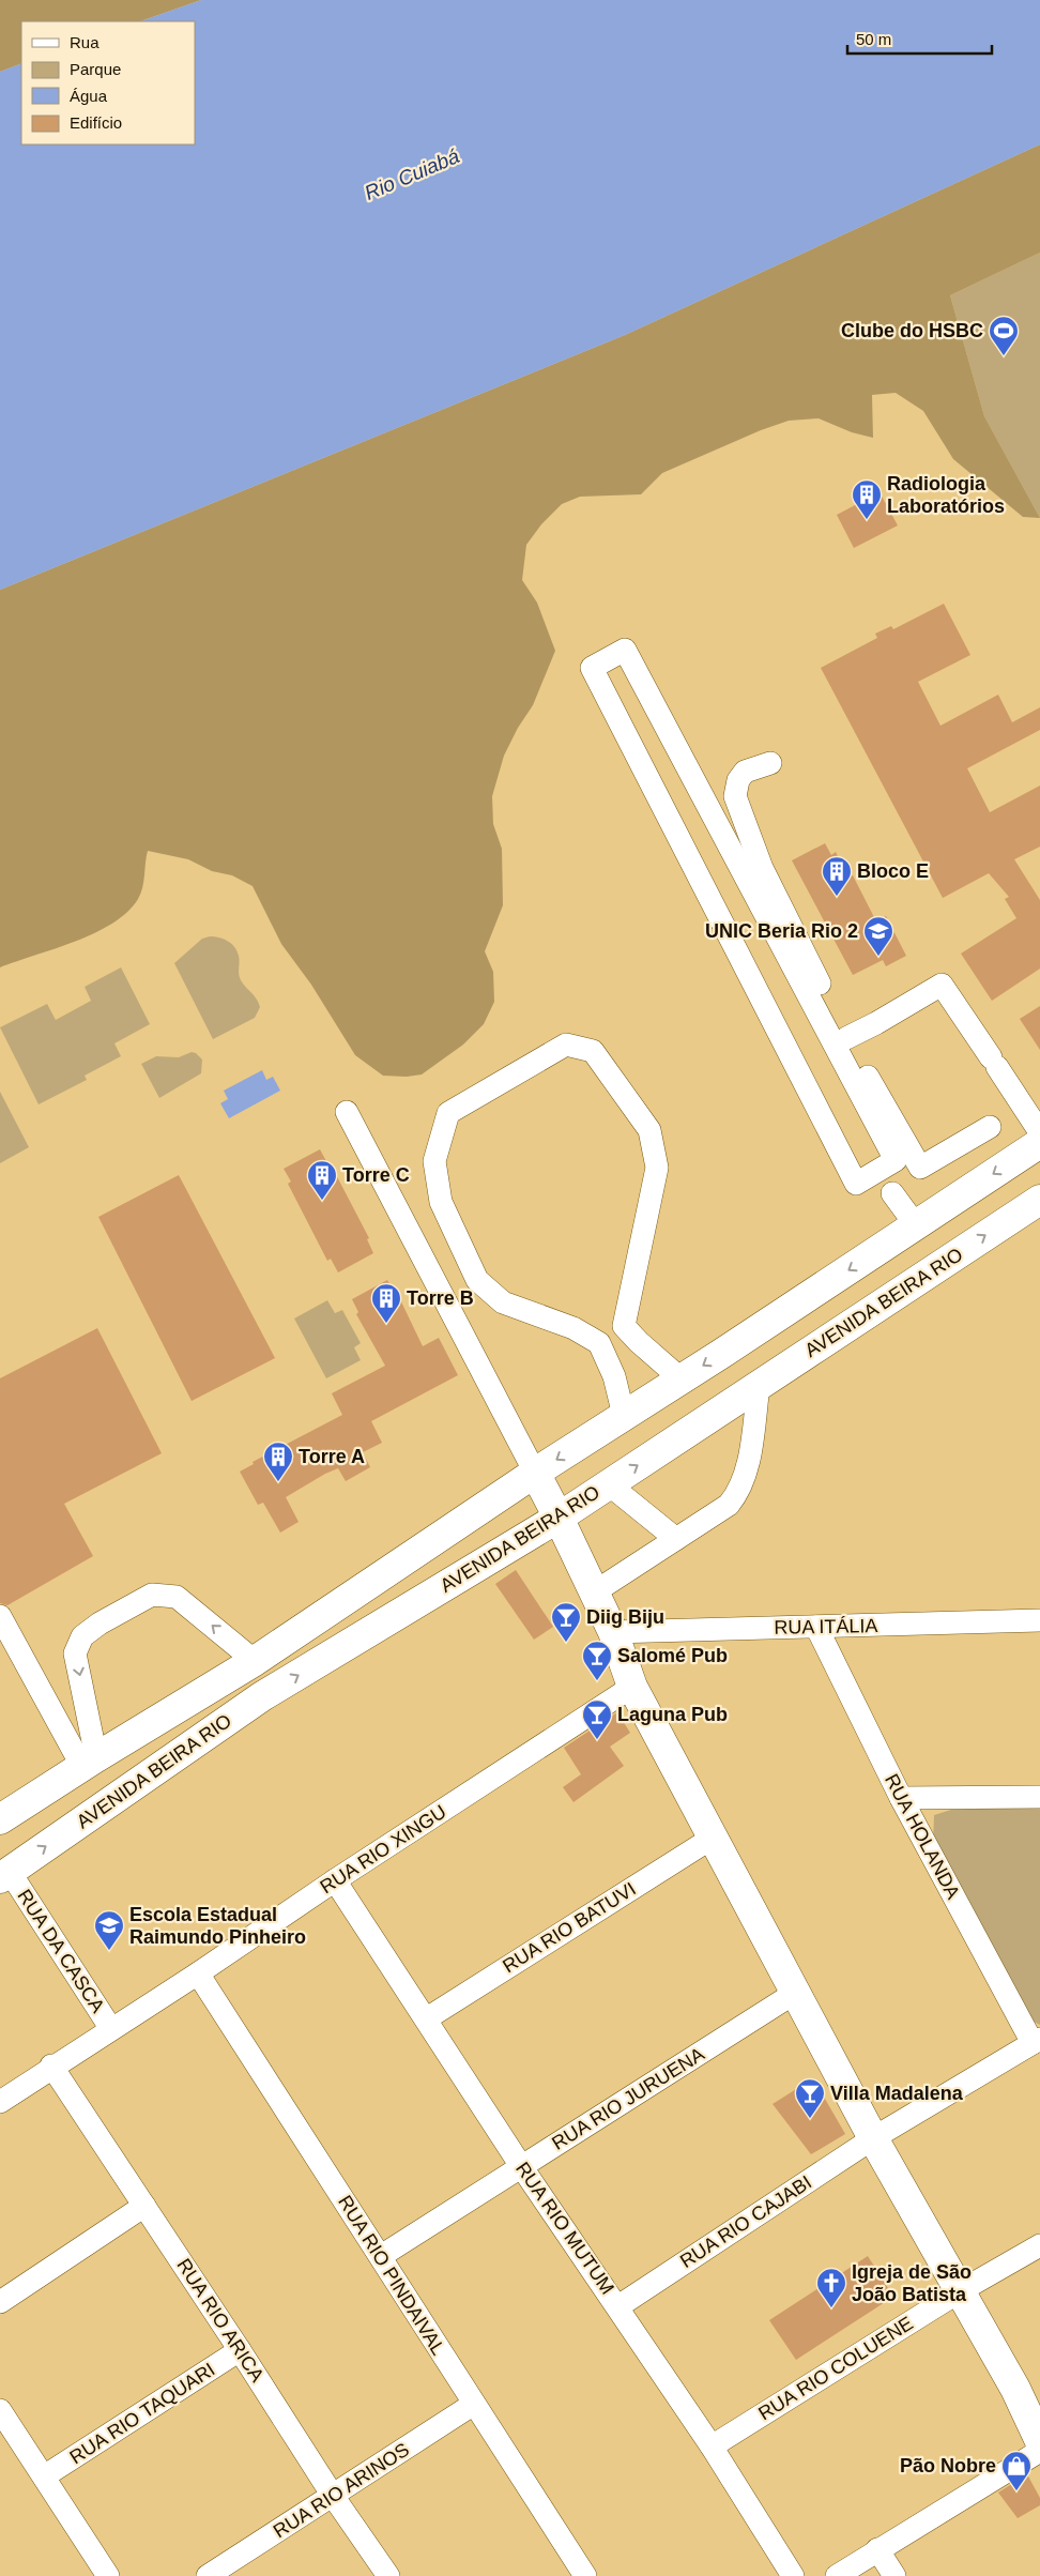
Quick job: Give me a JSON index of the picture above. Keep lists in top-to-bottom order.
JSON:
{
  "streets": {
    "main road": ["AVENIDA BEIRA RIO"],
    "street": [
      "RUA ITÁLIA",
      "RUA HOLANDA",
      "RUA RIO XINGU",
      "RUA RIO BATUVI",
      "RUA DA CASCA",
      "RUA RIO JURUENA",
      "RUA RIO CAJABI",
      "RUA RIO MUTUM",
      "RUA RIO PINDAIVAL",
      "RUA RIO ARICA",
      "RUA RIO COLUENE",
      "RUA RIO TAQUARI",
      "RUA RIO ARINOS"
    ]
  },
  "crossings": [
    ["AVENIDA BEIRA RIO", "RUA DA CASCA"],
    ["RUA ITÁLIA", "RUA HOLANDA"],
    ["RUA HOLANDA", "RUA RIO CAJABI"],
    ["RUA RIO XINGU", "RUA DA CASCA"],
    ["RUA RIO XINGU", "RUA RIO MUTUM"],
    ["RUA RIO XINGU", "RUA RIO PINDAIVAL"],
    ["RUA RIO XINGU", "RUA RIO ARICA"],
    ["RUA RIO BATUVI", "RUA RIO MUTUM"],
    ["RUA RIO JURUENA", "RUA RIO MUTUM"],
    ["RUA RIO JURUENA", "RUA RIO PINDAIVAL"],
    ["RUA RIO CAJABI", "RUA RIO MUTUM"],
    ["RUA RIO MUTUM", "RUA RIO COLUENE"],
    ["RUA RIO PINDAIVAL", "RUA RIO ARINOS"],
    ["RUA RIO ARICA", "RUA RIO TAQUARI"],
    ["RUA RIO ARICA", "RUA RIO ARINOS"]
  ],
  "water": ["Rio Cuiabá"],
  "places": {
    "sports": ["Clube do HSBC"],
    "building": [
      "Radiologia Laboratórios",
      "Bloco E",
      "Torre C",
      "Torre B",
      "Torre A"
    ],
    "school or university": ["UNIC Beria Rio 2", "Escola Estadual Raimundo Pinheiro"],
    "bar": [
      "Diig Biju",
      "Salomé Pub",
      "Laguna Pub",
      "Villa Madalena"
    ],
    "church": ["Igreja de São João Batista"],
    "shop": ["Pão Nobre"]
  },
  "legend": [
    "Rua",
    "Parque",
    "Água",
    "Edifício"
  ],
  "scale_bar": "50 m"
}
